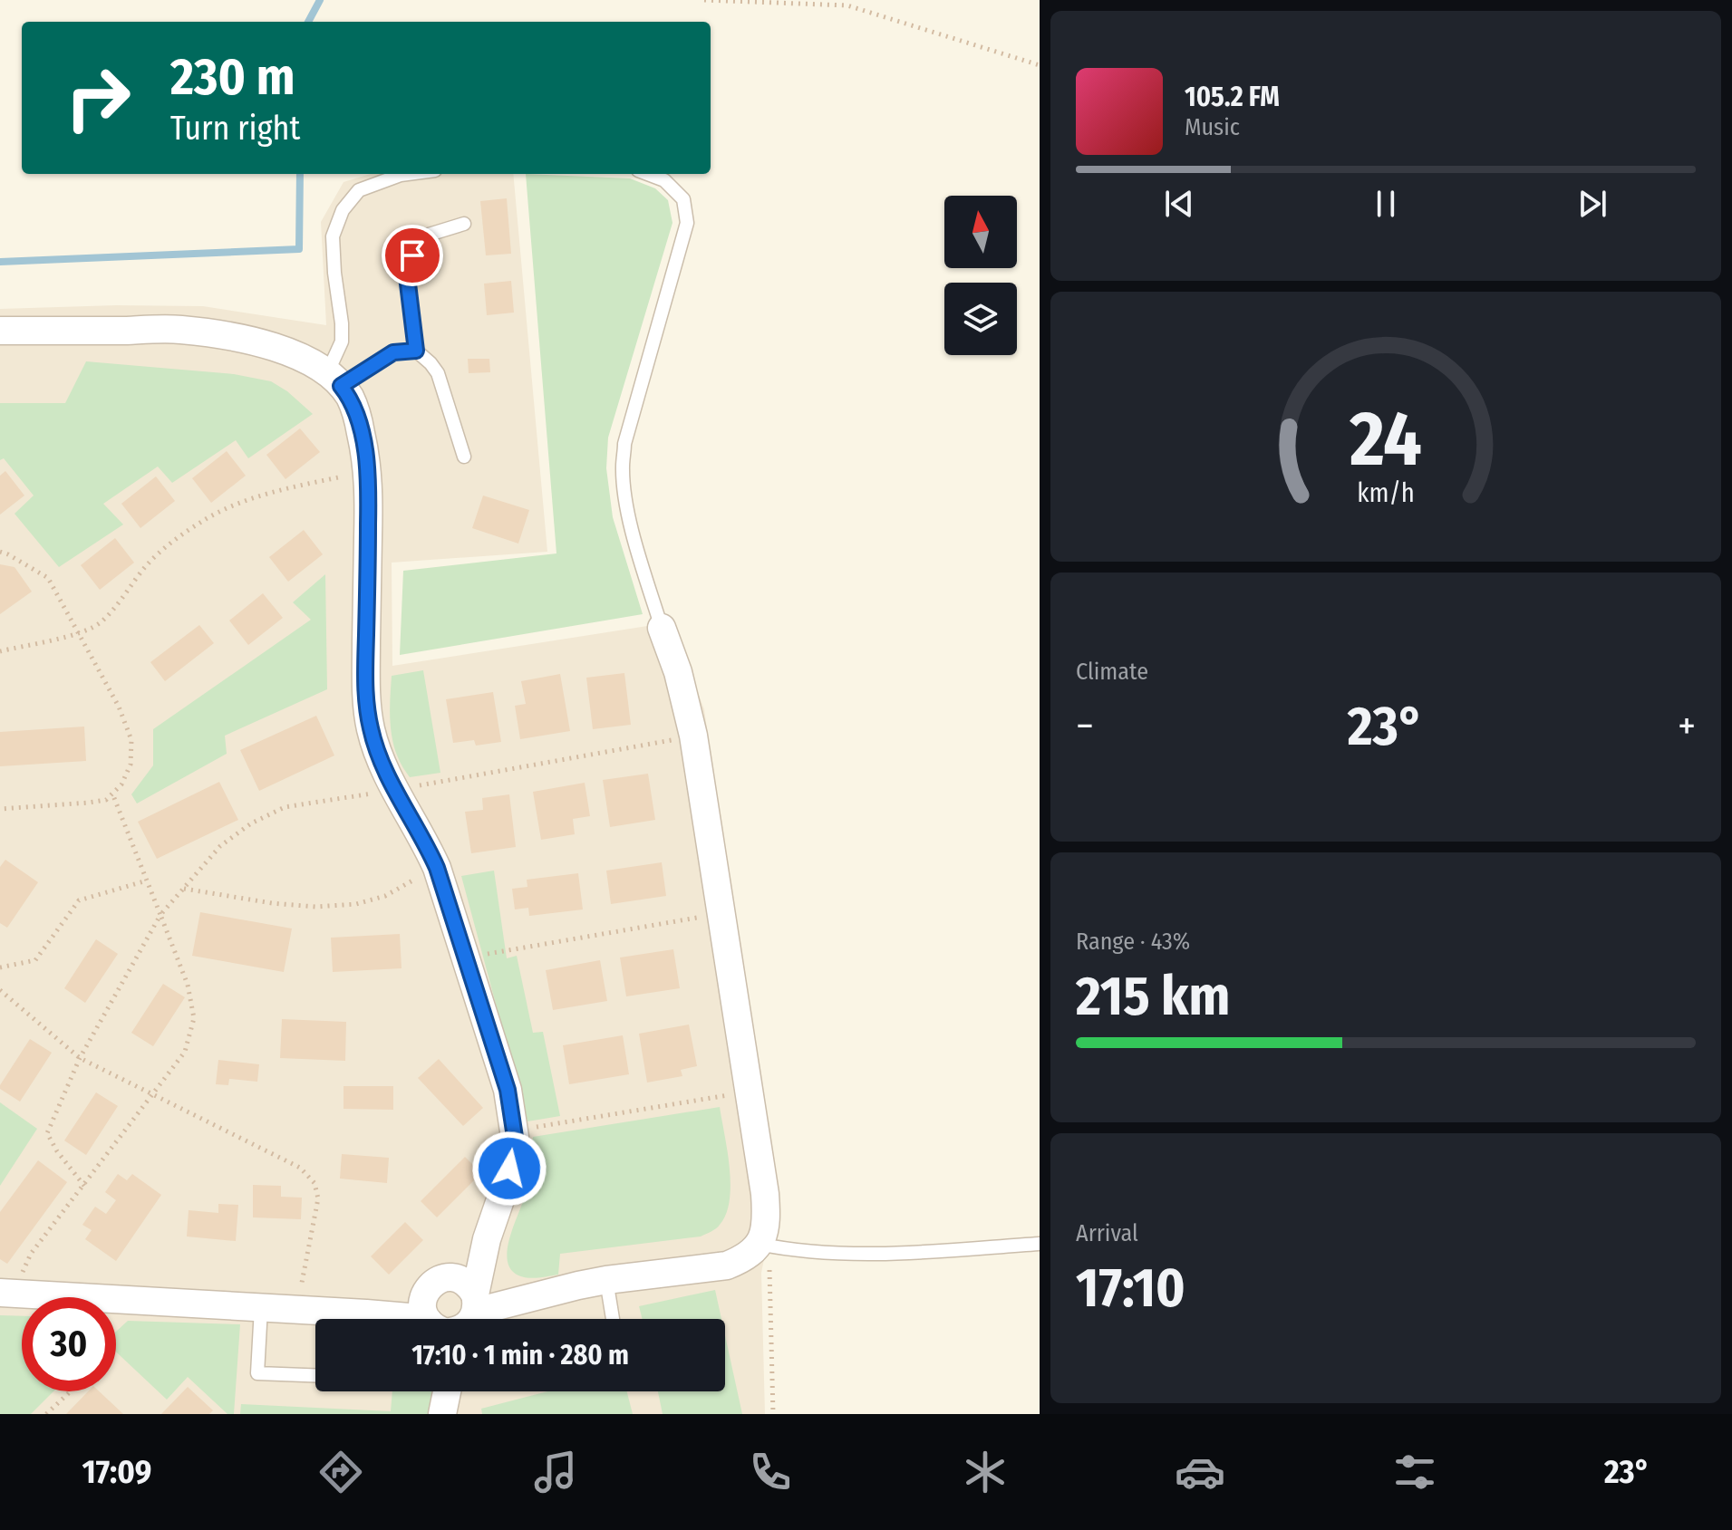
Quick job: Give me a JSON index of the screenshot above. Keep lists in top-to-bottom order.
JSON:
{
  "north": "top",
  "page": {
    "turn": ["230 m", "Turn right"],
    "song": ["105.2 FM", "Music"],
    "tile": [
      "Climate",
      ["Range · 43%", "215 km"],
      ["Arrival", "17:10"]
    ],
    "heat": ["−", "23°", "+"],
    "limit": "30",
    "trip": "17:10 · 1 min · 280 m",
    "tabs": ["17:09", "23°"],
    "gauge": ["24", "km/h"]
  }
}
